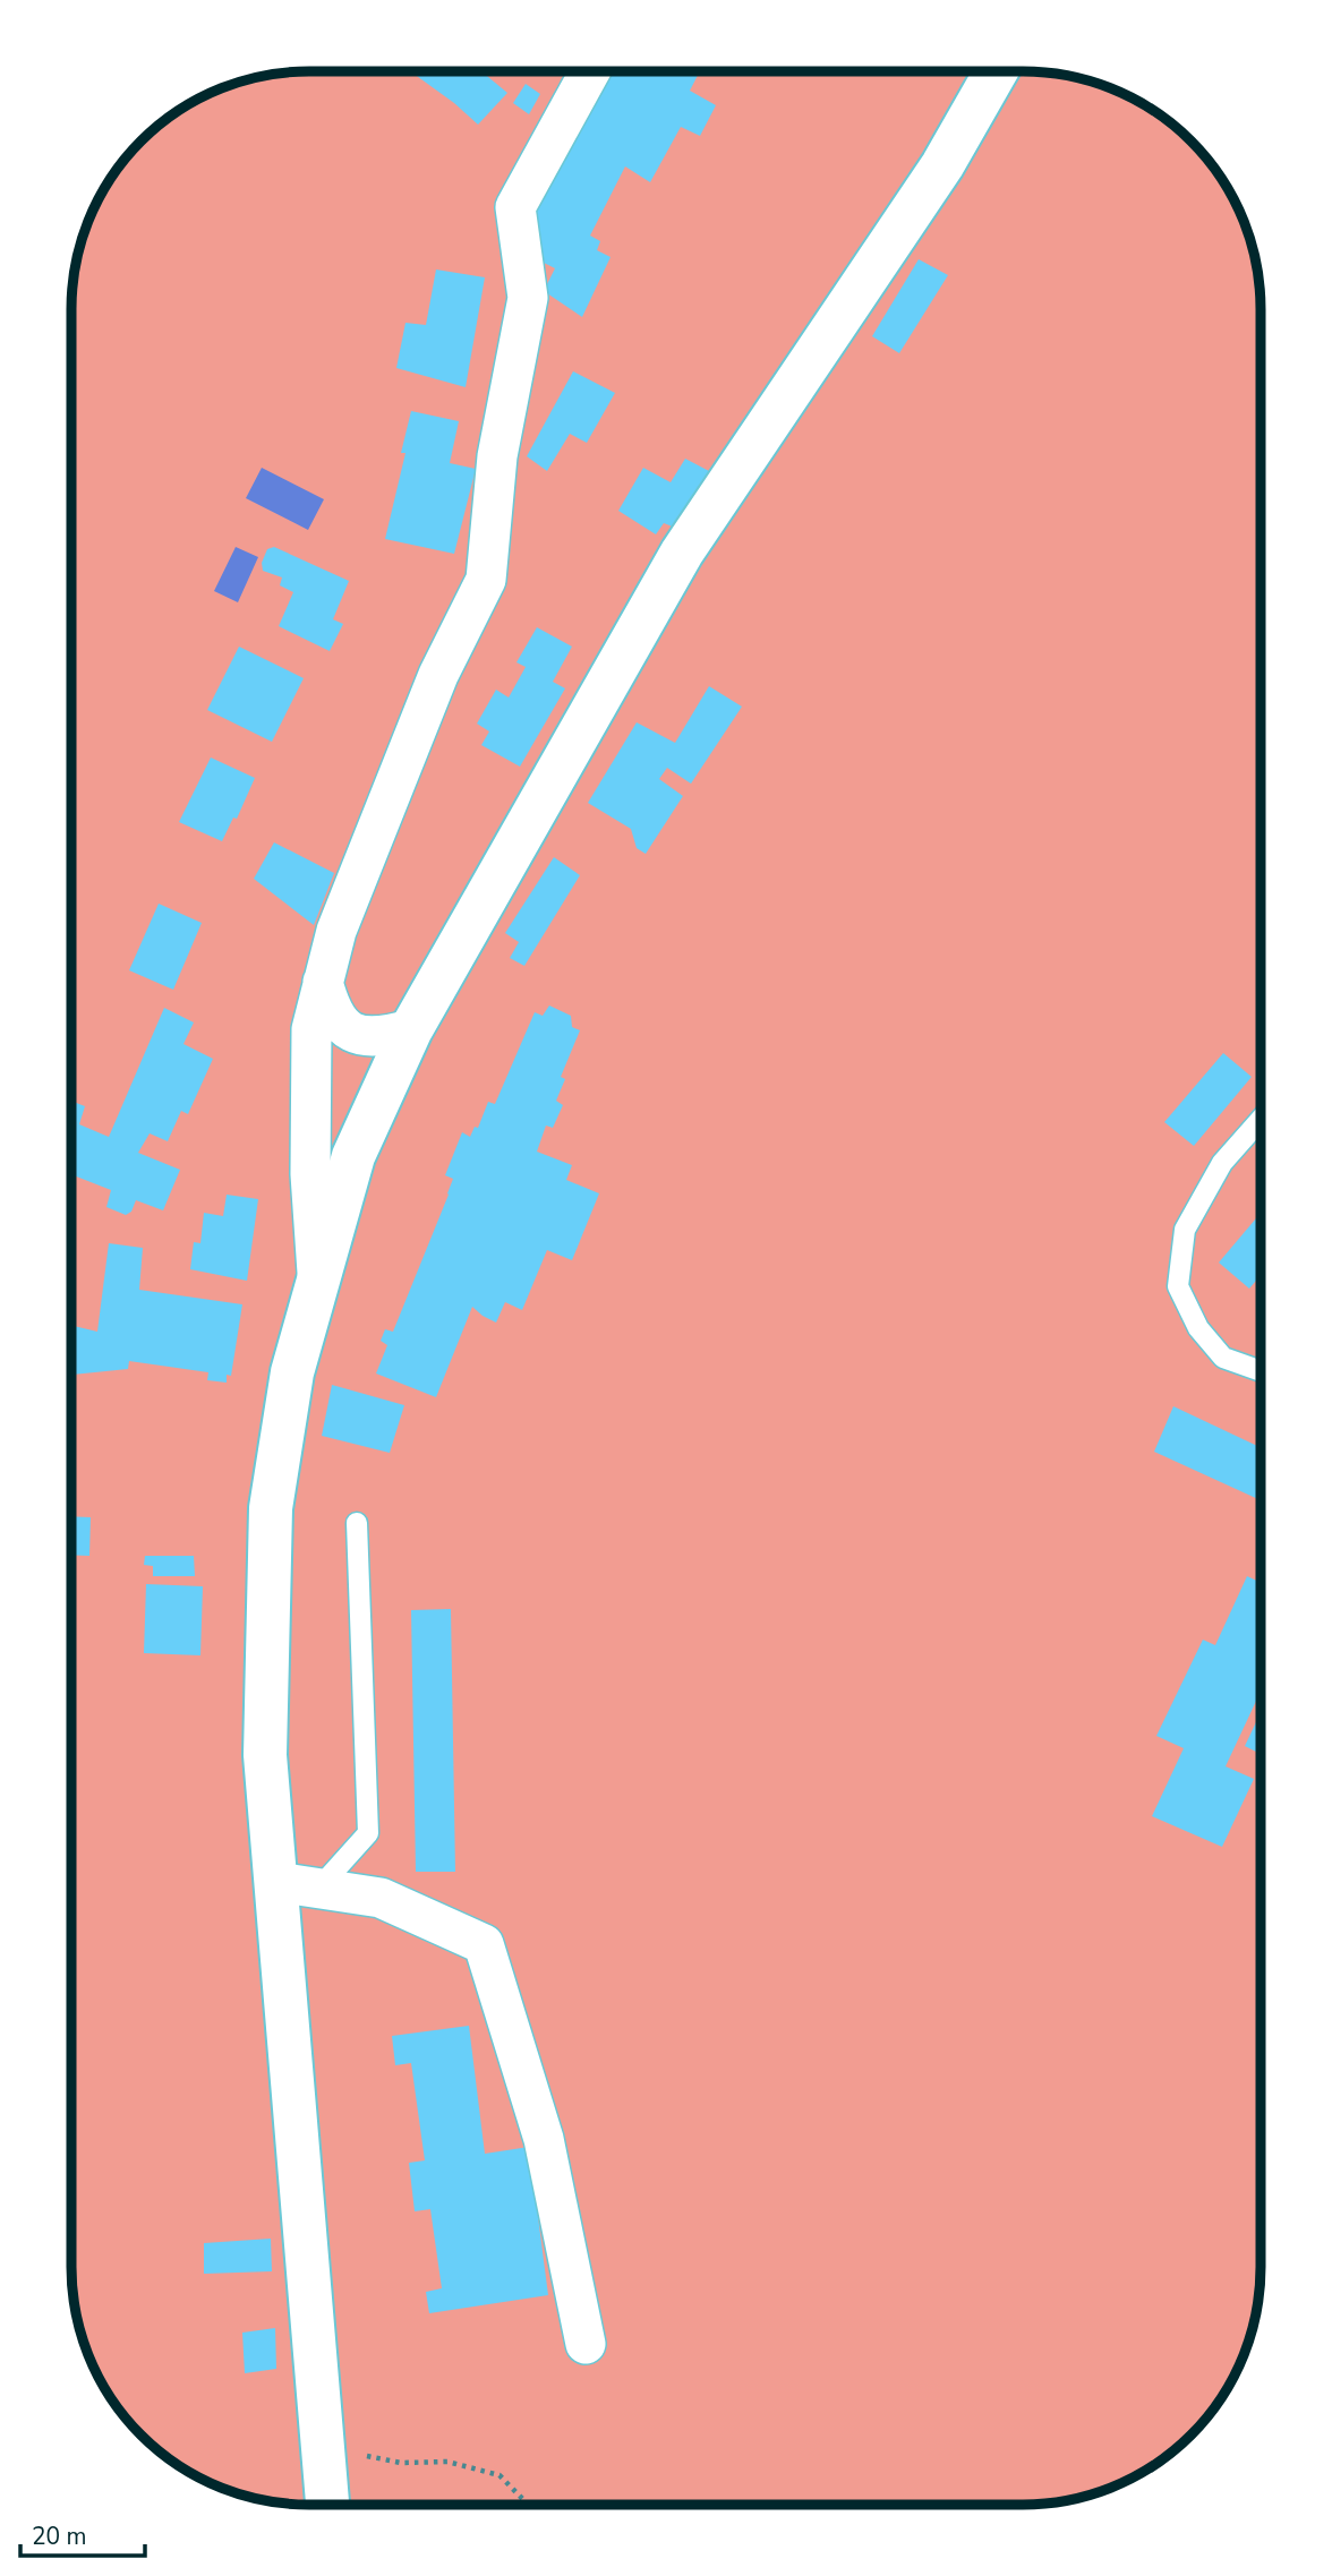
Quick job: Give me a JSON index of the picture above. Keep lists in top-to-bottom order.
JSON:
{
  "scale_bar": "20 m"
}
